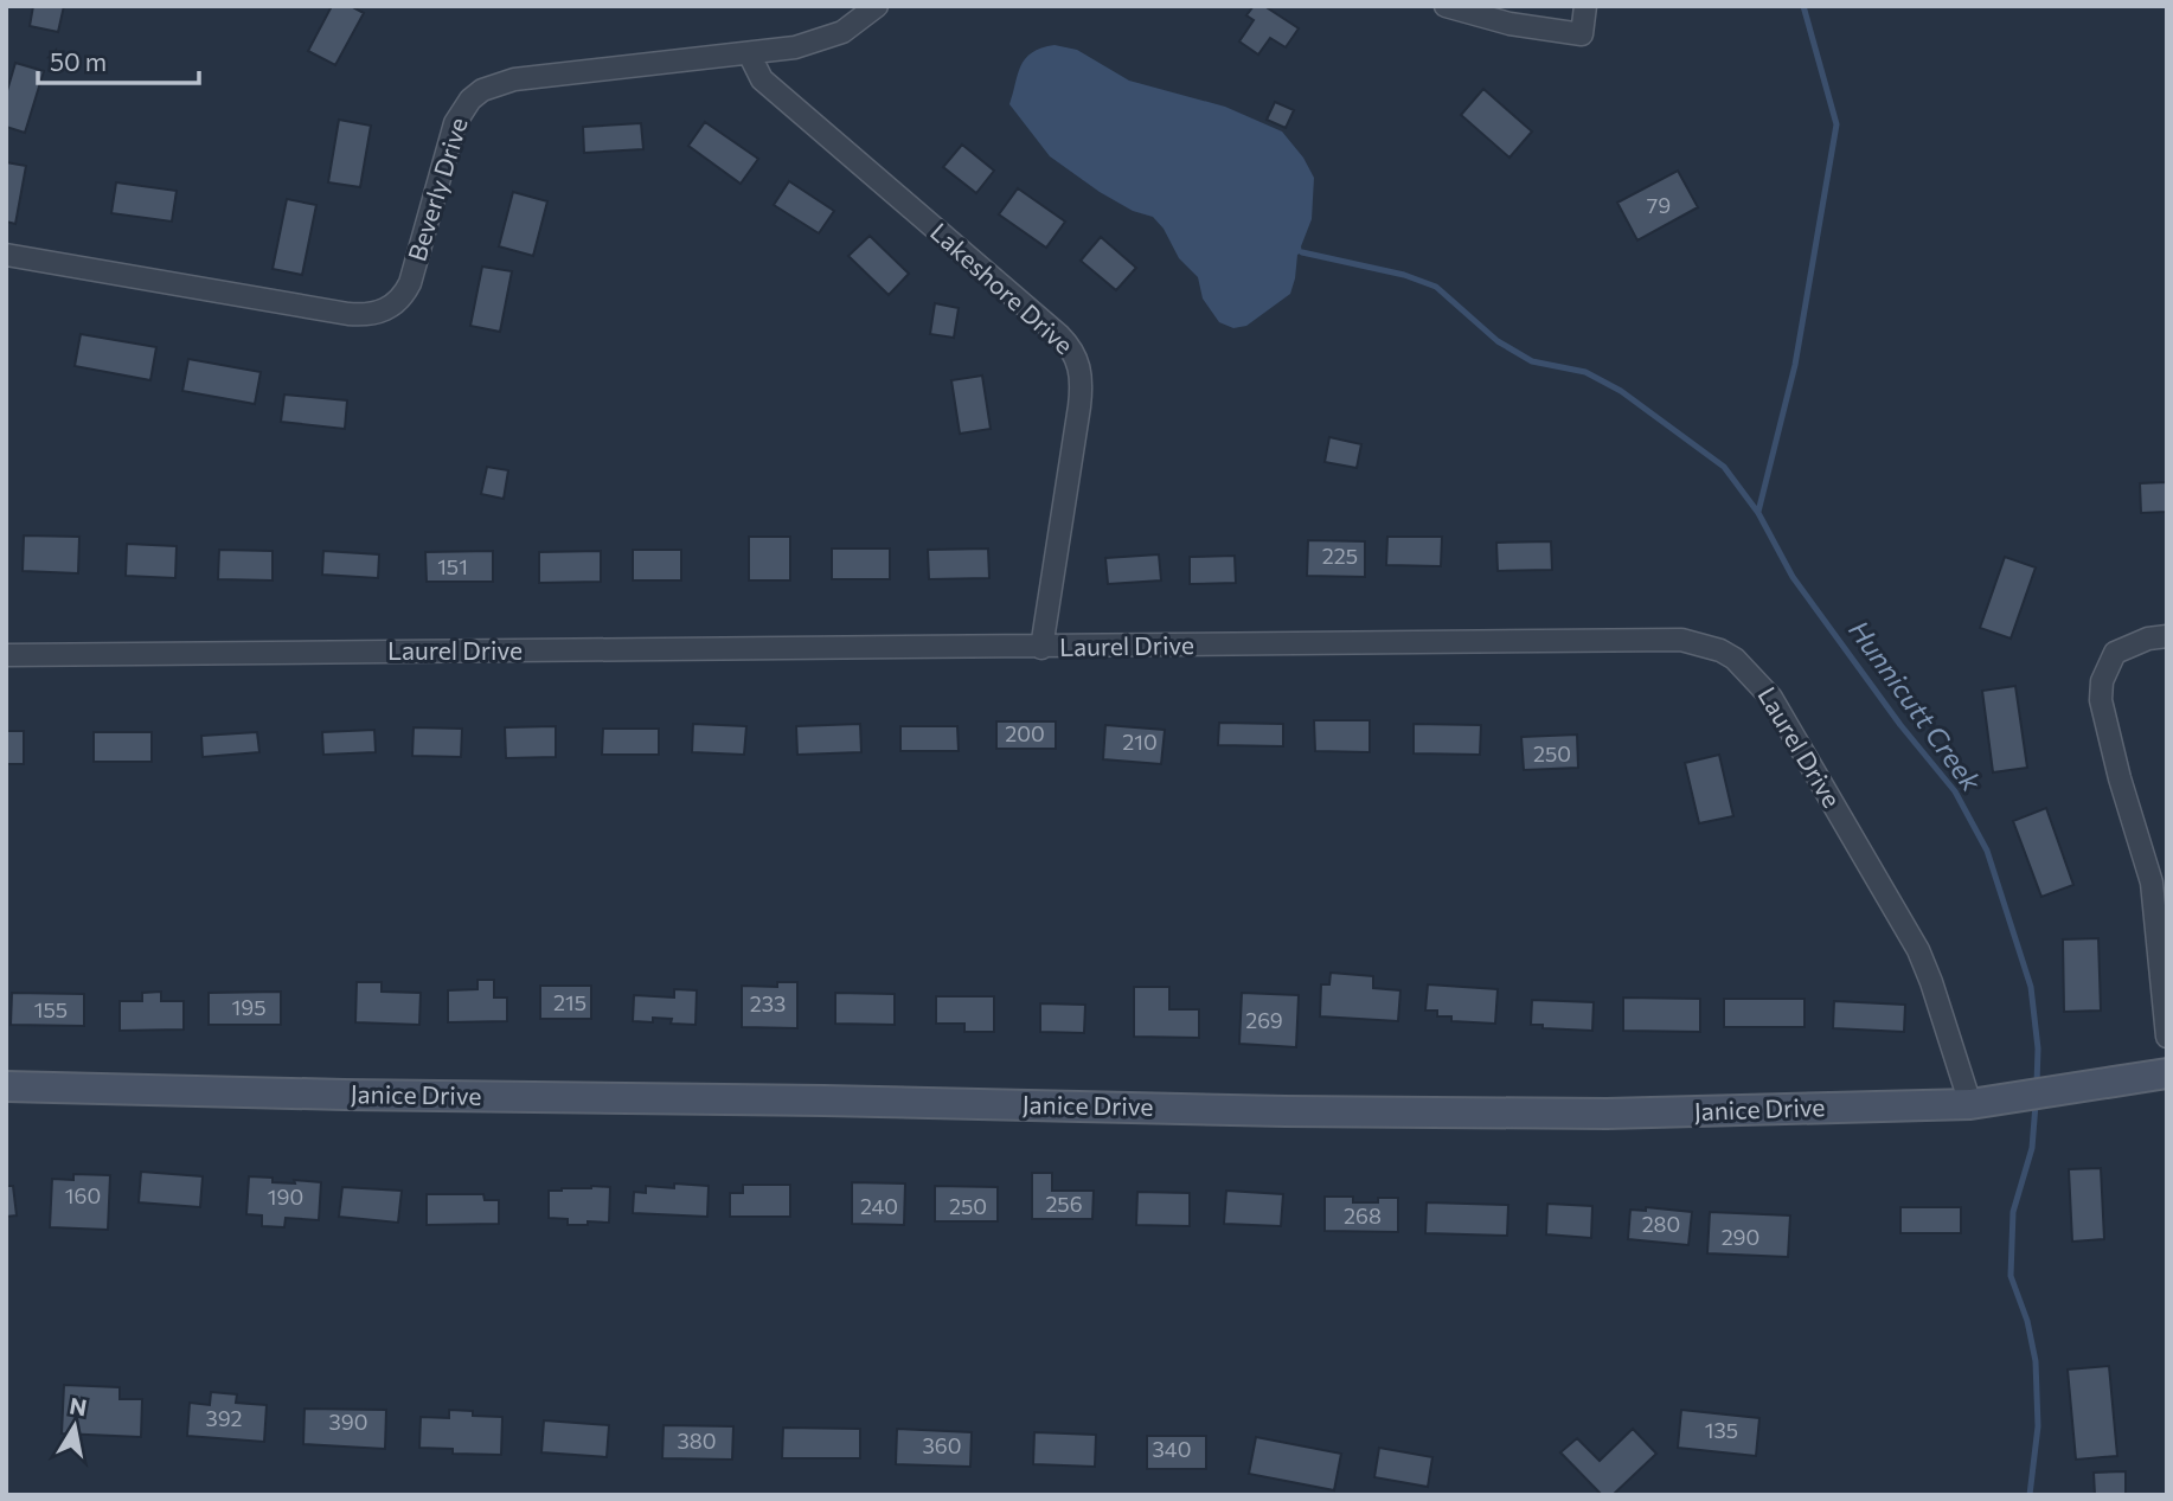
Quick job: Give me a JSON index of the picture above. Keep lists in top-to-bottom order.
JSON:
{
  "streets": {
    "street": [
      "Beverly Drive",
      "Lakeshore Drive",
      "Laurel Drive",
      "Janice Drive"
    ]
  },
  "crossings": [
    ["Beverly Drive", "Lakeshore Drive"],
    ["Lakeshore Drive", "Laurel Drive"],
    ["Laurel Drive", "Janice Drive"]
  ],
  "water": ["Hunnicutt Creek"],
  "house_numbers": [
    "79",
    "225",
    "151",
    "200",
    "210",
    "250",
    "215",
    "233",
    "195",
    "155",
    "269",
    "160",
    "190",
    "256",
    "240",
    "250",
    "268",
    "280",
    "290",
    "392",
    "390",
    "135",
    "380",
    "360",
    "340"
  ],
  "scale_bar": "50 m",
  "north": "top"
}
